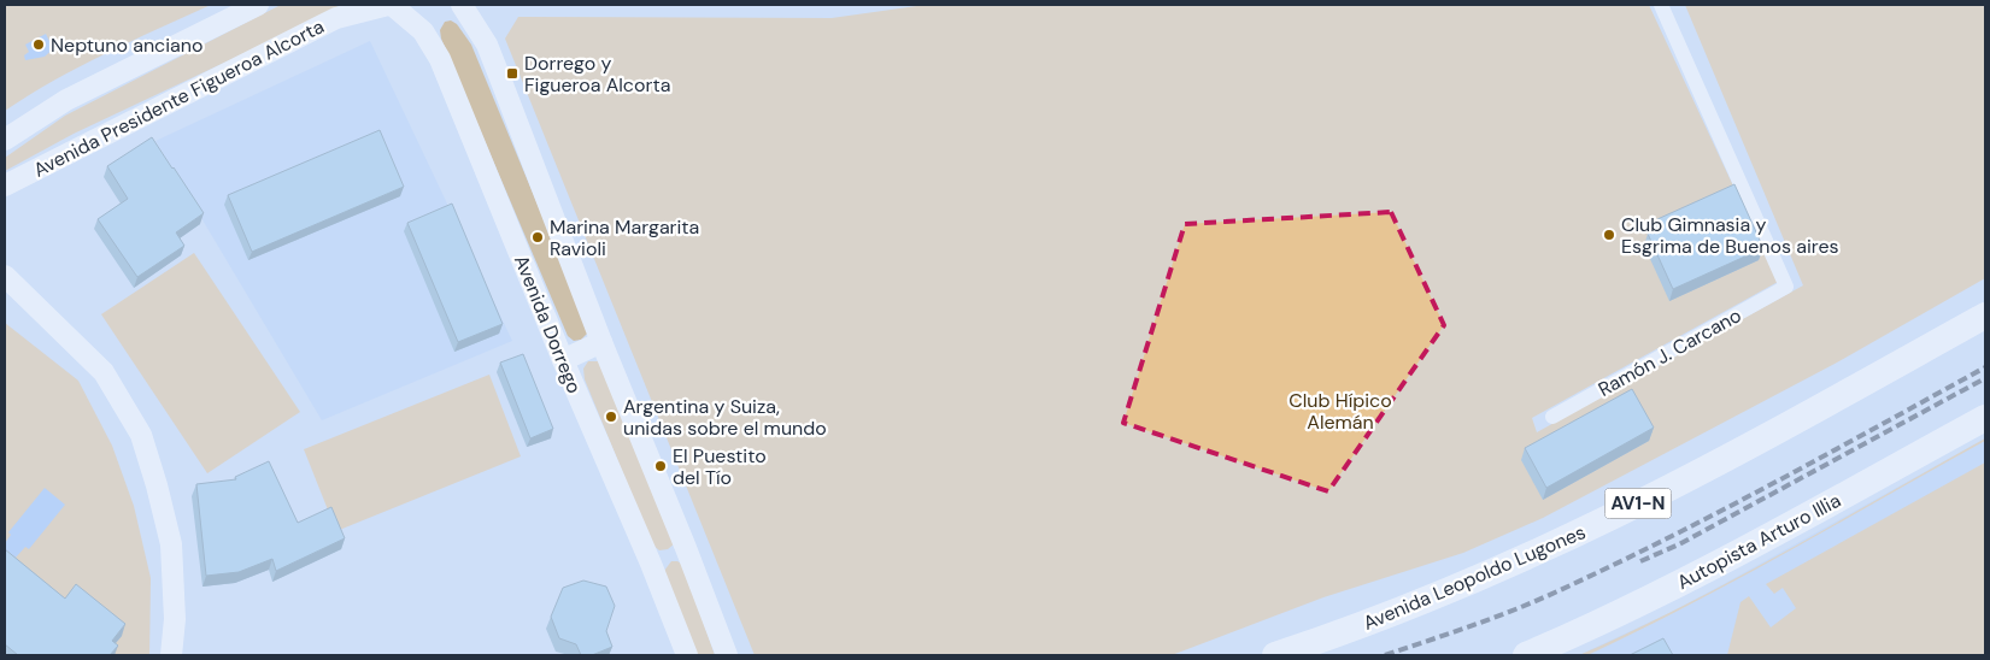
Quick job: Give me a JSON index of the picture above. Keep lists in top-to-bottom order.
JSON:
{
  "streets": {
    "highway": ["AV1-N", "Autopista Arturo Illia", "Avenida Leopoldo Lugones"],
    "main road": ["Avenida Presidente Figueroa Alcorta", "Avenida Dorrego"],
    "street": ["Ramón J. Carcano"]
  },
  "crossings": [
    ["Avenida Presidente Figueroa Alcorta", "Avenida Dorrego"]
  ],
  "parks": ["Club Hípico Alemán"],
  "places": {
    "other": [
      "Neptuno anciano",
      "Club Gimnasia y Esgrima de Buenos aires",
      "Marina Margarita Ravioli",
      "Argentina y Suiza, unidas sobre el mundo",
      "El Puestito del Tío"
    ],
    "transit": ["Dorrego y Figueroa Alcorta"]
  }
}
